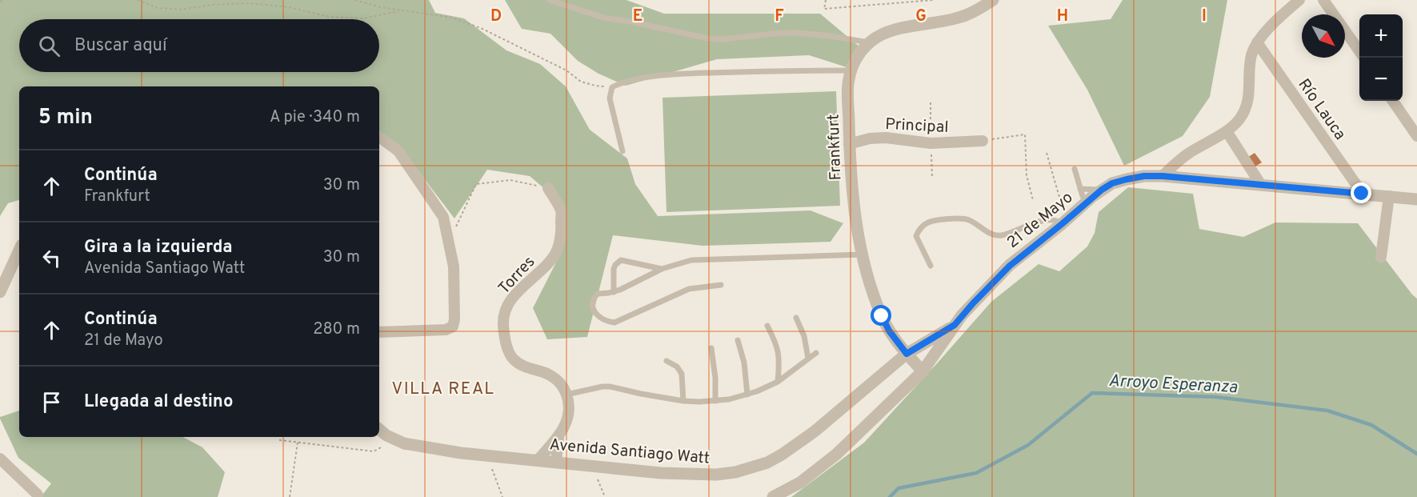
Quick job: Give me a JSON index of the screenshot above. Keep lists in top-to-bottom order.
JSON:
{
  "streets": {
    "street": [
      "Río Lauca",
      "Principal",
      "Frankfurt",
      "21 de Mayo",
      "Torres",
      "Avenida Santiago Watt"
    ]
  },
  "crossings": [
    ["Río Lauca", "21 de Mayo"],
    ["Principal", "Frankfurt"],
    ["Frankfurt", "21 de Mayo"],
    ["Frankfurt", "Avenida Santiago Watt"],
    ["21 de Mayo", "Avenida Santiago Watt"]
  ],
  "districts": ["VILLA REAL"],
  "water": ["Arroyo Esperanza"],
  "north": "bottom right",
  "page": {
    "map_buttons": ["+", "−"],
    "search": "Buscar aquí",
    "heading": ["5 min", "A pie · 340 m"],
    "list": [
      ["Continúa", "Frankfurt", "30 m"],
      ["Gira a la izquierda", "Avenida Santiago Watt", "30 m"],
      ["Continúa", "21 de Mayo", "280 m"],
      "Llegada al destino"
    ]
  },
  "grid": {
    "columns": [
      "D",
      "E",
      "F",
      "G",
      "H",
      "I"
    ]
  }
}
